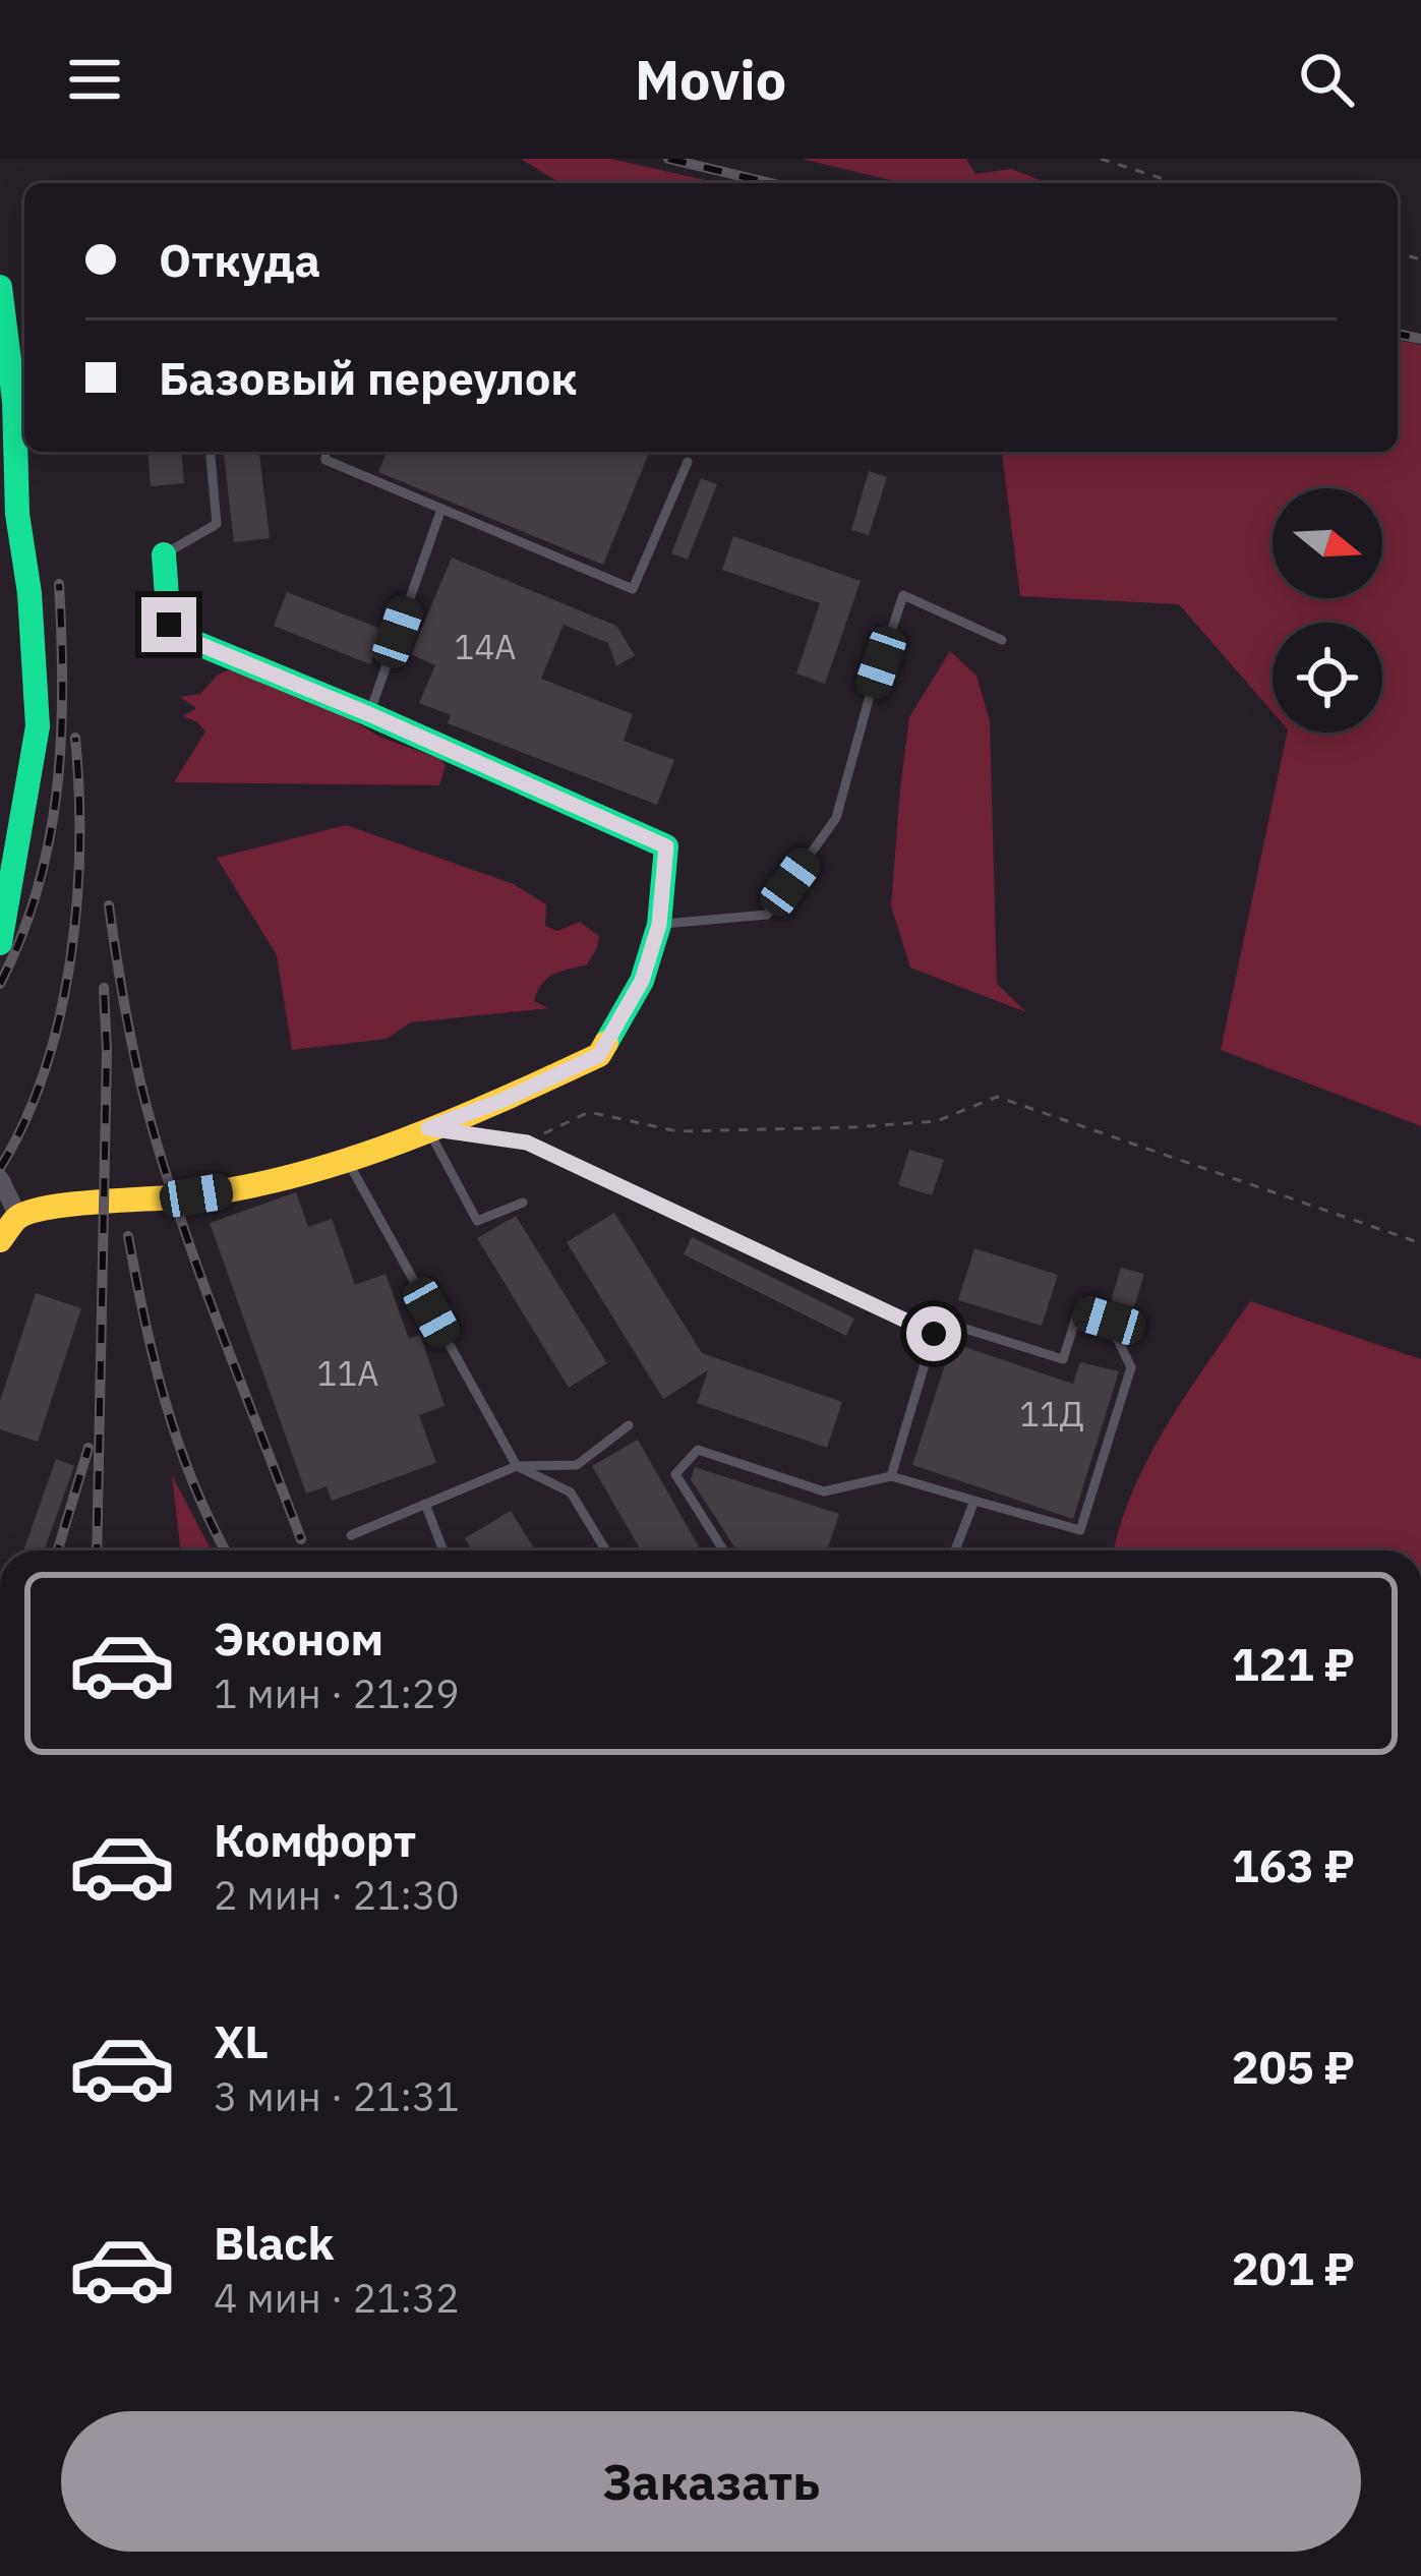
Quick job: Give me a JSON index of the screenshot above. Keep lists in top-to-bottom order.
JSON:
{
  "house_numbers": ["14А", "11А", "11Д"],
  "north": "right",
  "page": {
    "header": "Movio",
    "banner": ["Откуда", "Базовый переулок"],
    "list": [
      {
        "name": "Эконом",
        "note": "1 мин · 21:29",
        "value": "121 ₽"
      },
      {
        "name": "Комфорт",
        "note": "2 мин · 21:30",
        "value": "163 ₽"
      },
      {
        "name": "XL",
        "note": "3 мин · 21:31",
        "value": "205 ₽"
      },
      {
        "name": "Black",
        "note": "4 мин · 21:32",
        "value": "201 ₽"
      }
    ],
    "buttons": "Заказать"
  }
}
